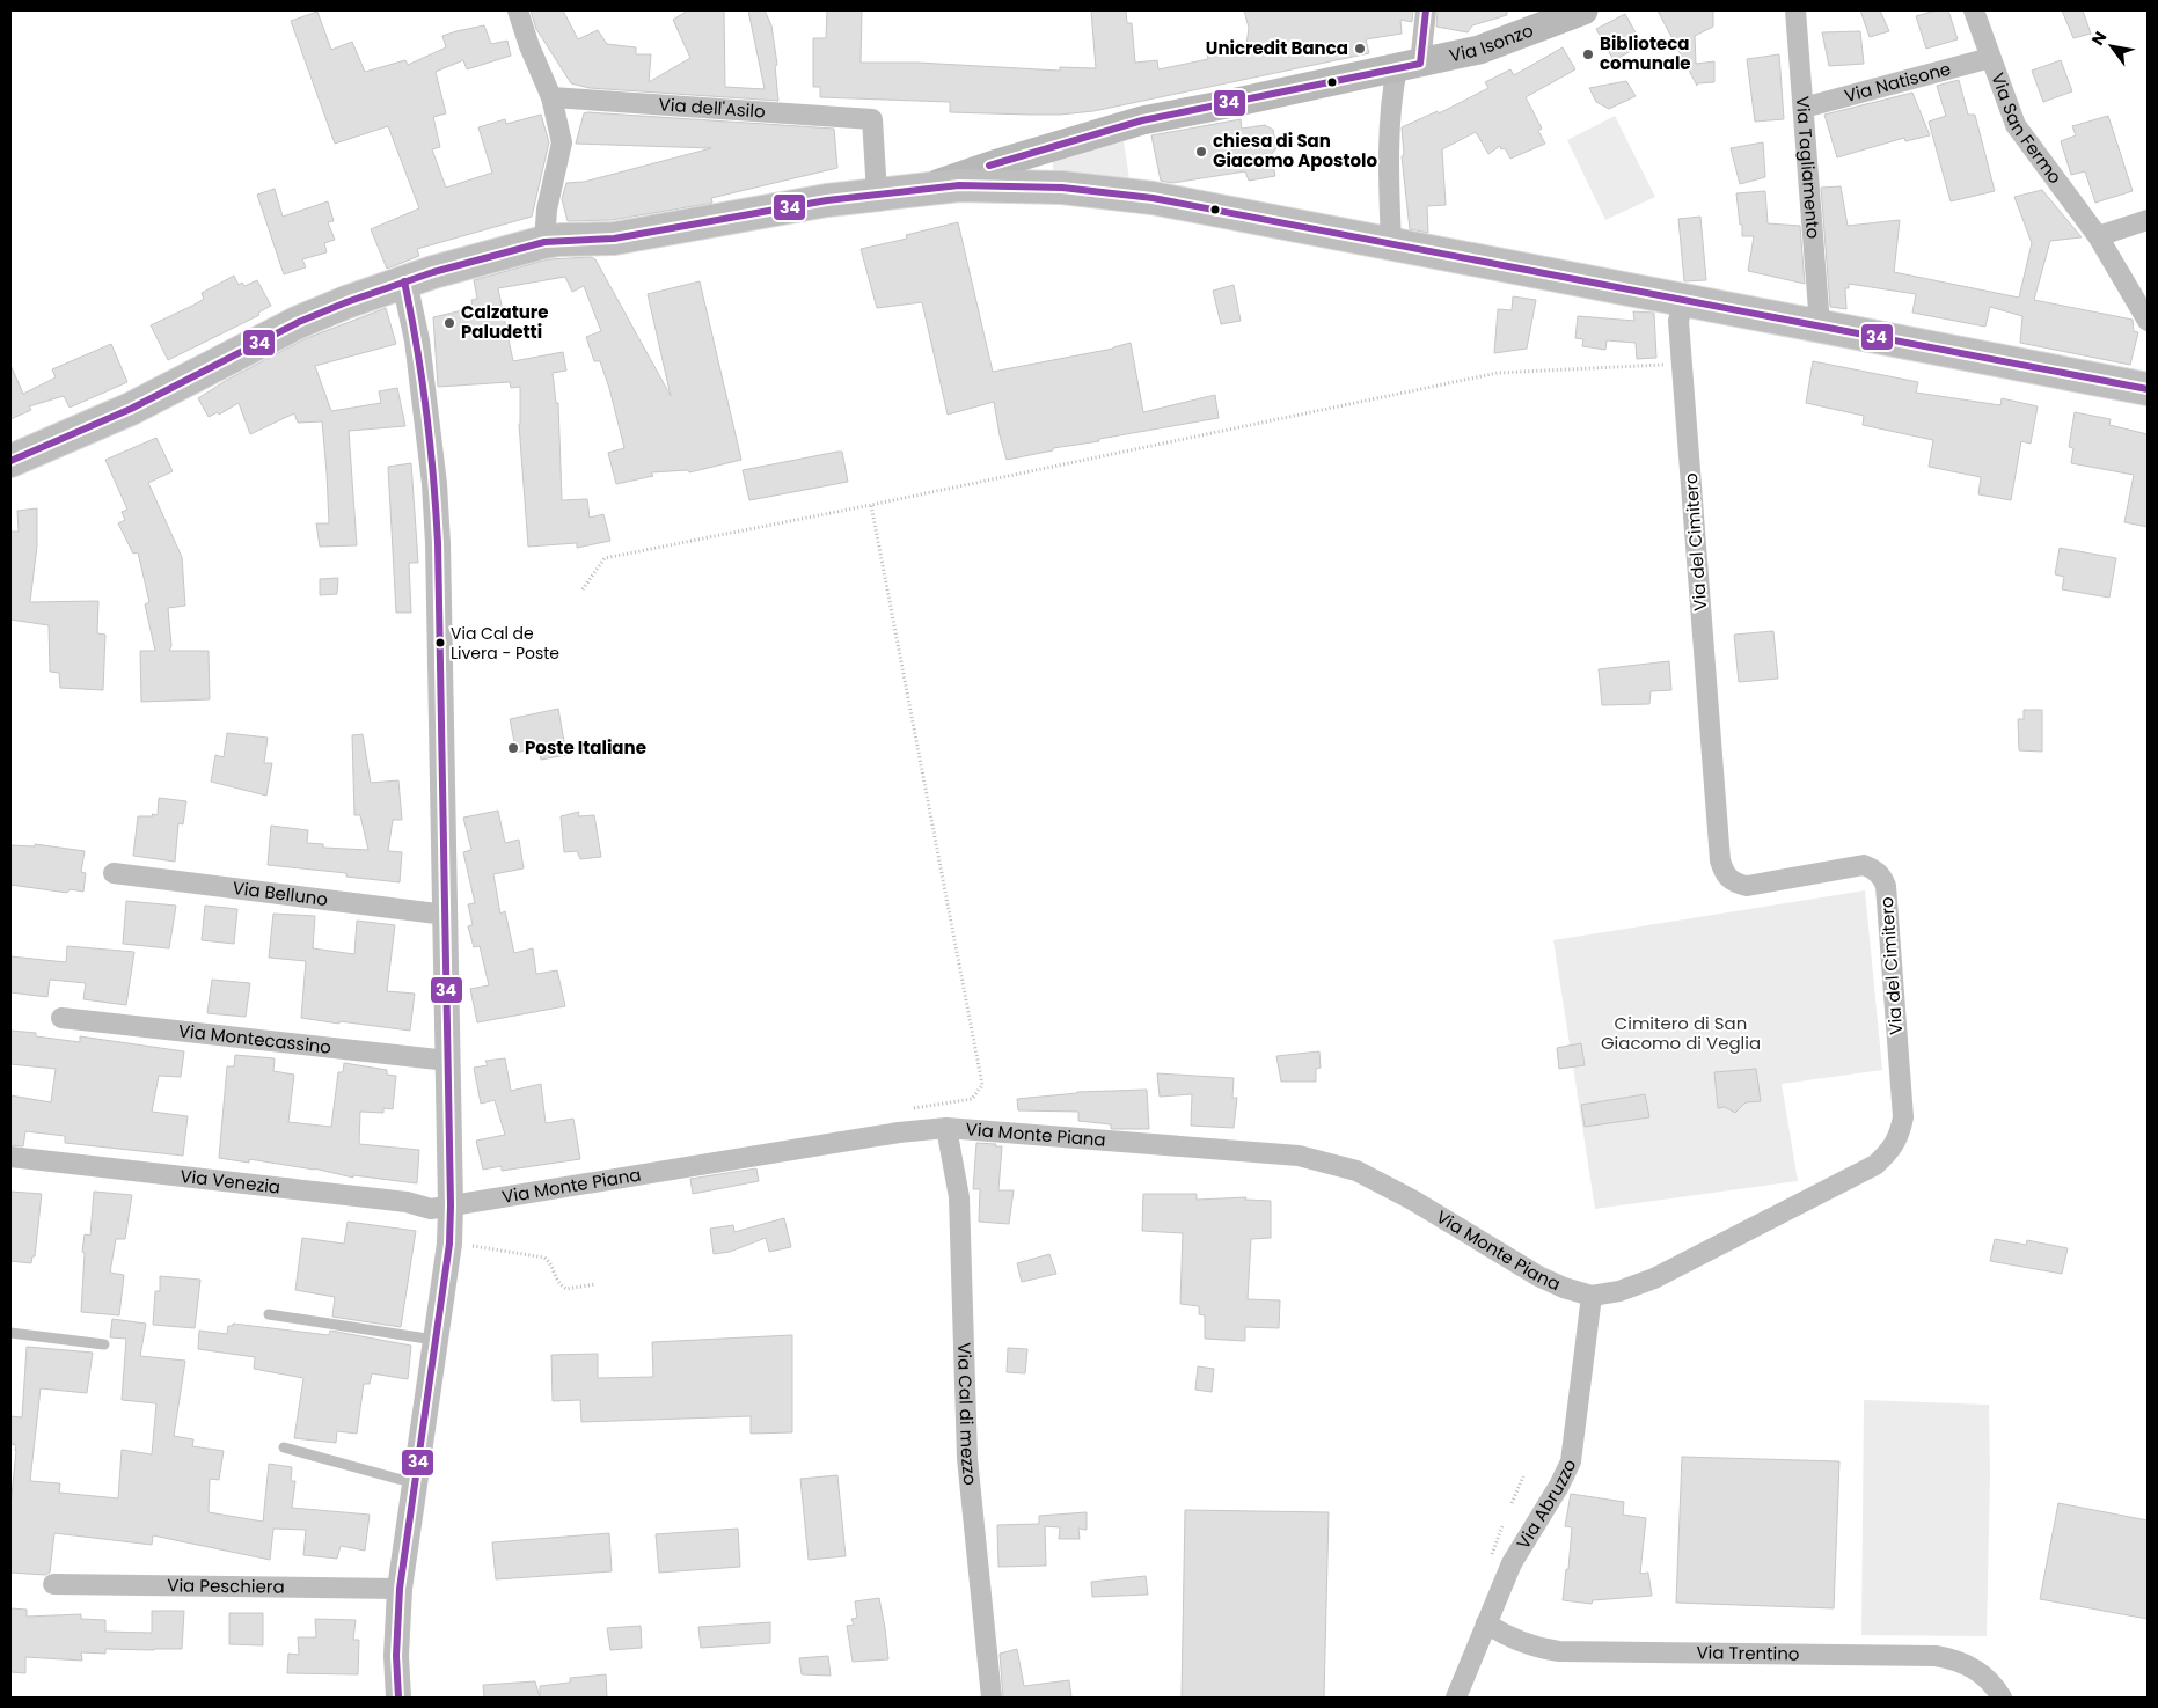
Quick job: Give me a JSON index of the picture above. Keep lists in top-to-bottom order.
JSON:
{
  "streets": {
    "main road": ["Via Isonzo"],
    "street": [
      "Via Natisone",
      "Via dell'Asilo",
      "Via San Fermo",
      "Via Tagliamento",
      "Via del Cimitero",
      "Via Belluno",
      "Via Montecassino",
      "Via Monte Piana",
      "Via Venezia",
      "Via Cal di mezzo",
      "Via Abruzzo",
      "Via Peschiera",
      "Via Trentino"
    ]
  },
  "crossings": [
    ["Via Natisone", "Via San Fermo"],
    ["Via Natisone", "Via Tagliamento"],
    ["Via del Cimitero", "Via Monte Piana"],
    ["Via del Cimitero", "Via Abruzzo"],
    ["Via Monte Piana", "Via Venezia"],
    ["Via Monte Piana", "Via Cal di mezzo"],
    ["Via Monte Piana", "Via Abruzzo"],
    ["Via Abruzzo", "Via Trentino"]
  ],
  "parks": ["Cimitero di San Giacomo di Veglia"],
  "places": [
    "Unicredit Banca",
    "Biblioteca comunale",
    "chiesa di San Giacomo Apostolo",
    "Calzature Paludetti",
    "Via Cal de Livera - Poste",
    "Poste Italiane"
  ],
  "lines": ["transit line 34"],
  "north": "top left"
}
